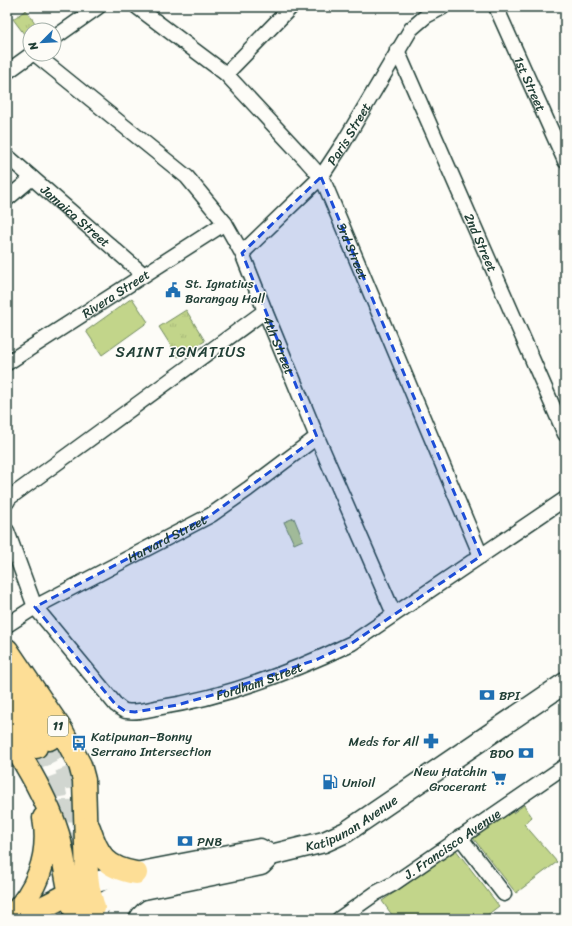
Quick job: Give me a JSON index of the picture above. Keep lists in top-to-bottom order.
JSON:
{
  "streets": {
    "main road": ["11", "Katipunan Avenue"],
    "street": [
      "1st Street",
      "Paris Street",
      "Jamaica Street",
      "2nd Street",
      "3rd Street",
      "Rivera Street",
      "4th Street",
      "Harvard Street",
      "Fordham Street",
      "J. Francisco Avenue"
    ]
  },
  "crossings": [
    ["Paris Street", "2nd Street"],
    ["Paris Street", "3rd Street"],
    ["Paris Street", "4th Street"],
    ["Jamaica Street", "Rivera Street"],
    ["3rd Street", "Fordham Street"],
    ["Rivera Street", "4th Street"],
    ["4th Street", "Harvard Street"],
    ["4th Street", "Fordham Street"],
    ["Harvard Street", "Fordham Street"],
    ["11", "Katipunan Avenue"]
  ],
  "districts": ["SAINT IGNATIUS"],
  "places": {
    "public building": ["St. Ignatius Barangay Hall"],
    "bank": ["BPI", "BDO", "PNB"],
    "pharmacy": ["Meds for All"],
    "bus stop": ["Katipunan–Bonny Serrano Intersection"],
    "supermarket": ["New Hatchin Grocerant"],
    "fuel station": ["Unioil"]
  },
  "north": "bottom left"
}
